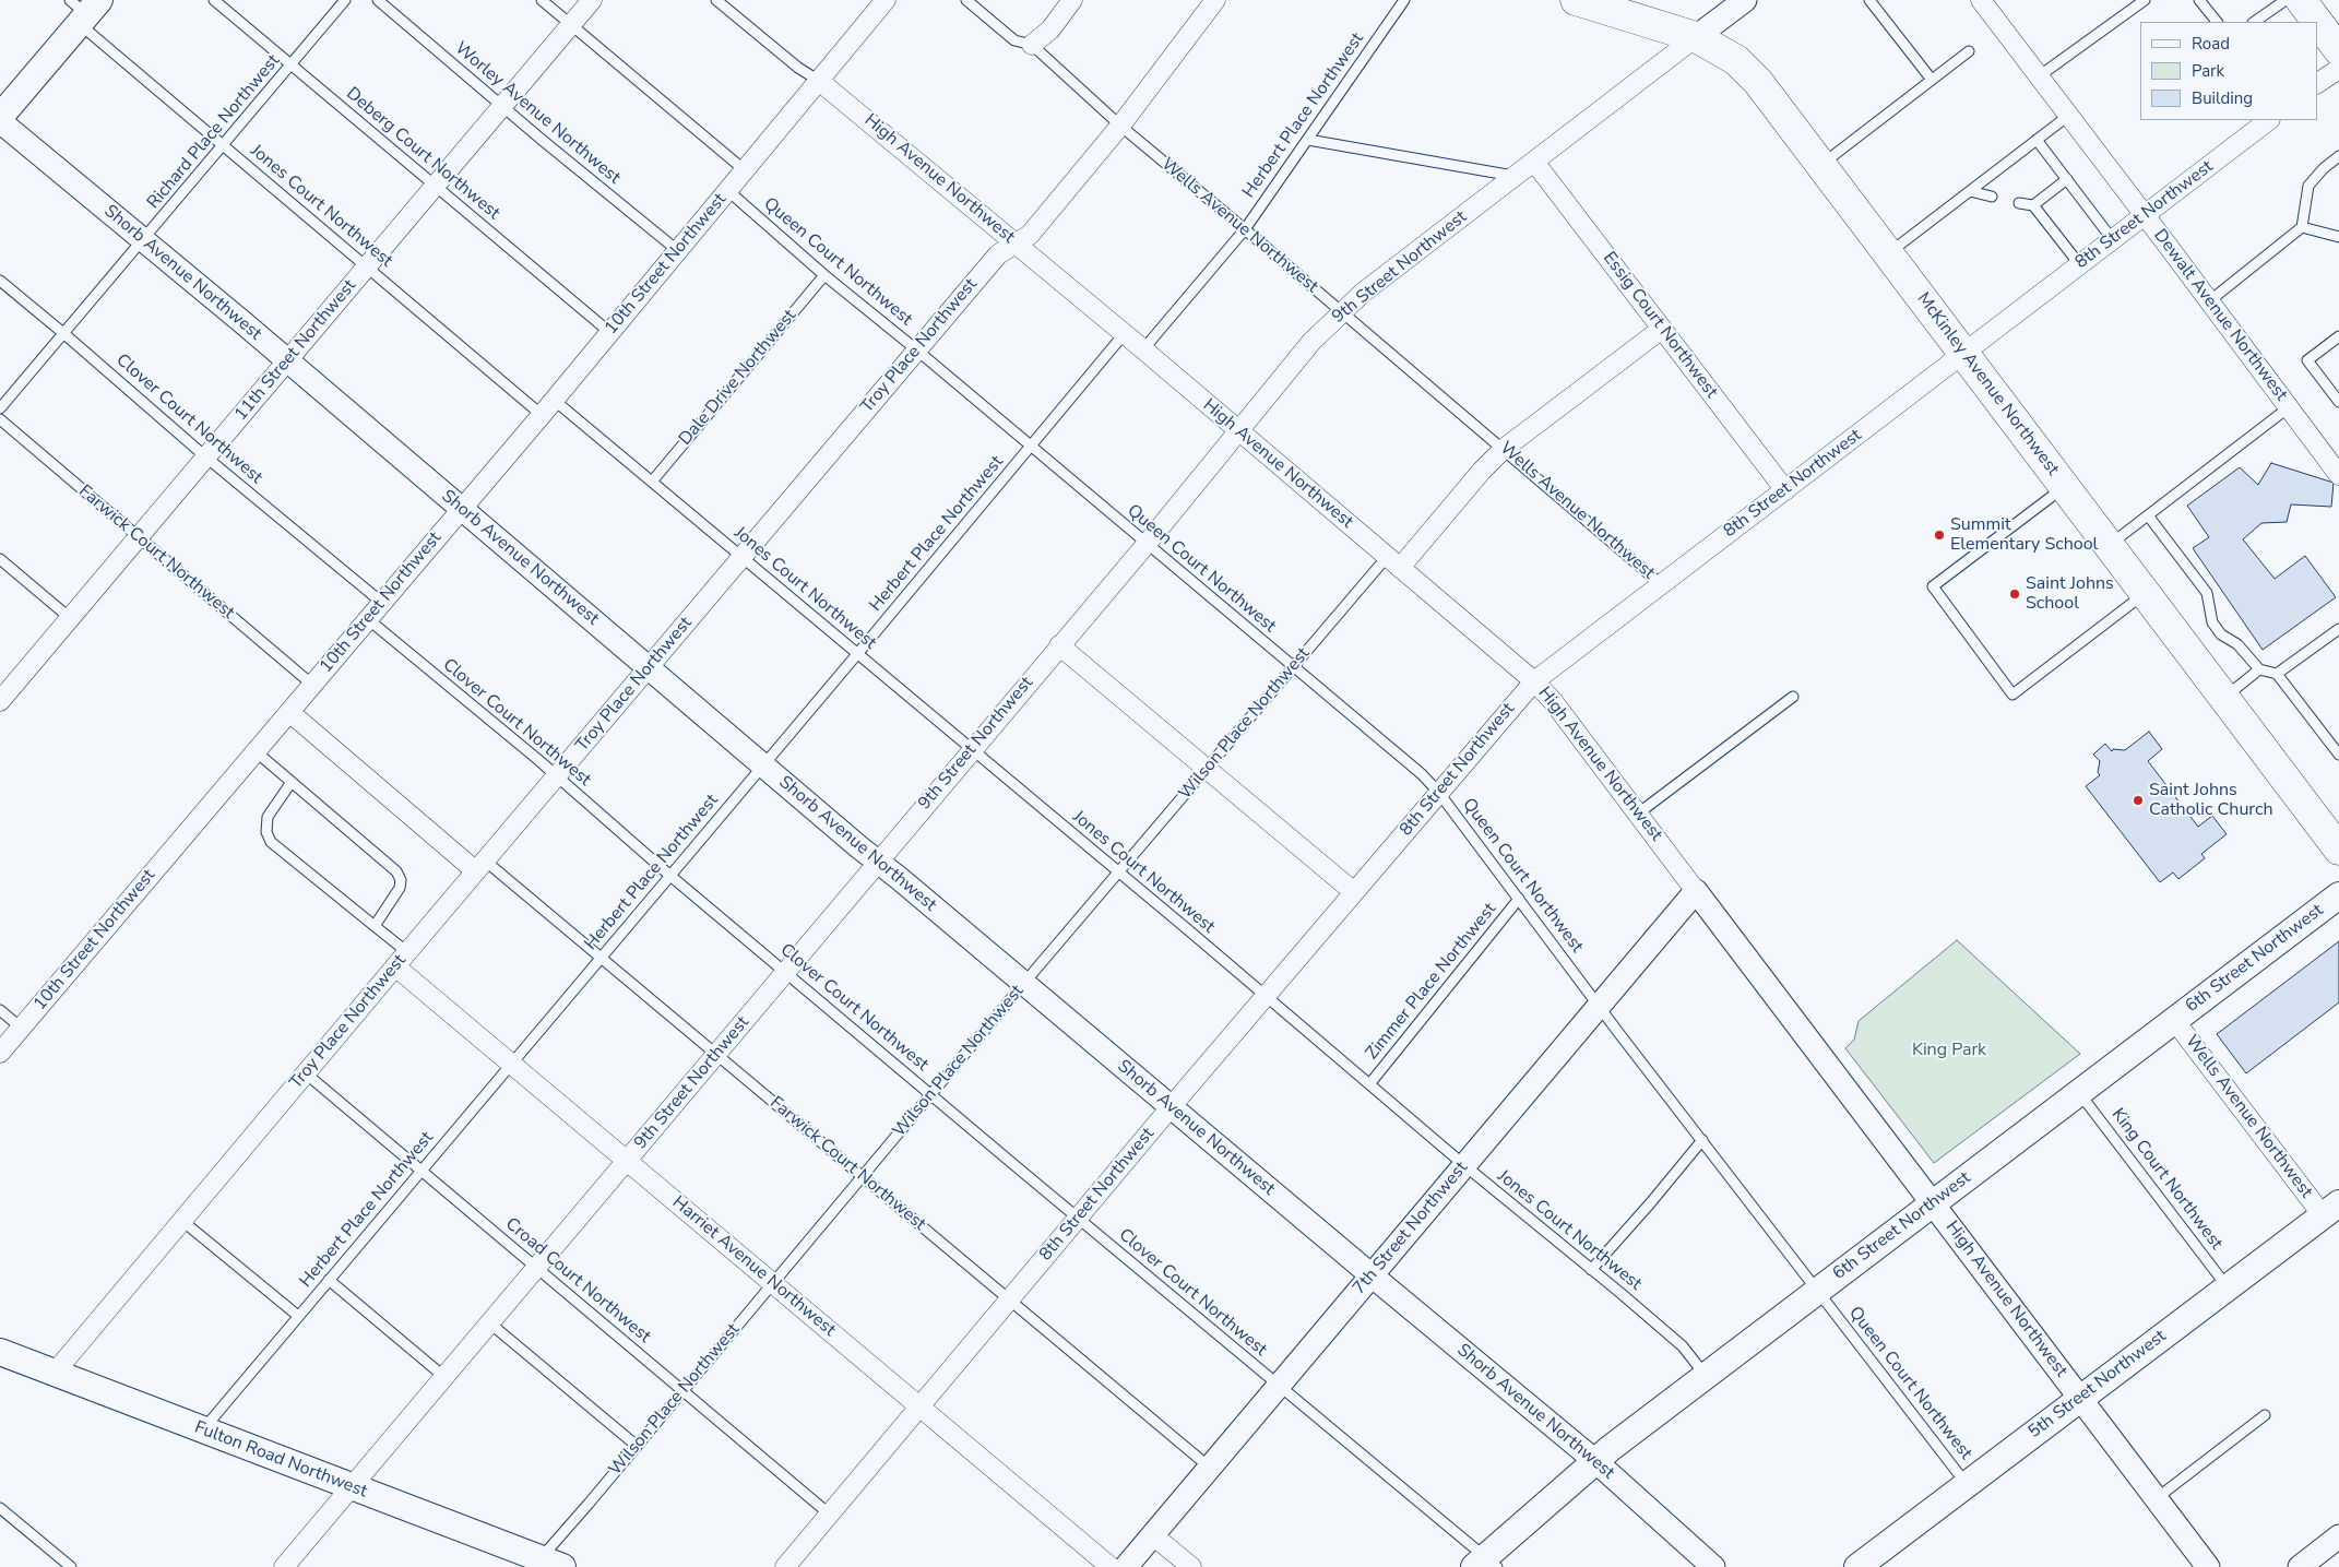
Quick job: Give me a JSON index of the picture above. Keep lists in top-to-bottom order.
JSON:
{
  "streets": {
    "main road": [
      "McKinley Avenue Northwest",
      "6th Street Northwest",
      "5th Street Northwest",
      "Fulton Road Northwest"
    ],
    "street": [
      "High Avenue Northwest",
      "8th Street Northwest",
      "Wells Avenue Northwest",
      "10th Street Northwest",
      "9th Street Northwest",
      "Shorb Avenue Northwest",
      "Dewalt Avenue Northwest",
      "Essig Court Northwest",
      "Troy Place Northwest",
      "11th Street Northwest",
      "Farwick Court Northwest",
      "Wilson Place Northwest",
      "7th Street Northwest",
      "Harriet Avenue Northwest"
    ],
    "lane": [
      "Worley Avenue Northwest",
      "Herbert Place Northwest",
      "Richard Place Northwest",
      "Deberg Court Northwest",
      "Jones Court Northwest",
      "Queen Court Northwest",
      "Dale Drive Northwest",
      "Clover Court Northwest",
      "Zimmer Place Northwest",
      "King Court Northwest",
      "Croad Court Northwest"
    ]
  },
  "crossings": [
    ["Worley Avenue Northwest", "10th Street Northwest"],
    ["Worley Avenue Northwest", "11th Street Northwest"],
    ["Herbert Place Northwest", "High Avenue Northwest"],
    ["Herbert Place Northwest", "Jones Court Northwest"],
    ["Herbert Place Northwest", "Wells Avenue Northwest"],
    ["Herbert Place Northwest", "Queen Court Northwest"],
    ["Herbert Place Northwest", "Shorb Avenue Northwest"],
    ["Herbert Place Northwest", "Clover Court Northwest"],
    ["Herbert Place Northwest", "Farwick Court Northwest"],
    ["Herbert Place Northwest", "Harriet Avenue Northwest"],
    ["Herbert Place Northwest", "Croad Court Northwest"],
    ["Herbert Place Northwest", "Fulton Road Northwest"],
    ["Richard Place Northwest", "Deberg Court Northwest"],
    ["Richard Place Northwest", "Jones Court Northwest"],
    ["Richard Place Northwest", "Shorb Avenue Northwest"],
    ["Richard Place Northwest", "Clover Court Northwest"],
    ["Deberg Court Northwest", "10th Street Northwest"],
    ["Deberg Court Northwest", "11th Street Northwest"],
    ["High Avenue Northwest", "8th Street Northwest"],
    ["High Avenue Northwest", "10th Street Northwest"],
    ["High Avenue Northwest", "9th Street Northwest"],
    ["High Avenue Northwest", "Troy Place Northwest"],
    ["High Avenue Northwest", "Wilson Place Northwest"],
    ["High Avenue Northwest", "6th Street Northwest"],
    ["High Avenue Northwest", "7th Street Northwest"],
    ["High Avenue Northwest", "5th Street Northwest"],
    ["Jones Court Northwest", "8th Street Northwest"],
    ["Jones Court Northwest", "10th Street Northwest"],
    ["Jones Court Northwest", "9th Street Northwest"],
    ["Jones Court Northwest", "Troy Place Northwest"],
    ["Jones Court Northwest", "11th Street Northwest"],
    ["Jones Court Northwest", "Dale Drive Northwest"],
    ["Jones Court Northwest", "Wilson Place Northwest"],
    ["Jones Court Northwest", "6th Street Northwest"],
    ["Jones Court Northwest", "Zimmer Place Northwest"],
    ["Jones Court Northwest", "7th Street Northwest"],
    ["8th Street Northwest", "Wells Avenue Northwest"],
    ["8th Street Northwest", "Queen Court Northwest"],
    ["8th Street Northwest", "Shorb Avenue Northwest"],
    ["8th Street Northwest", "Dewalt Avenue Northwest"],
    ["8th Street Northwest", "Essig Court Northwest"],
    ["8th Street Northwest", "McKinley Avenue Northwest"],
    ["8th Street Northwest", "Clover Court Northwest"],
    ["8th Street Northwest", "Farwick Court Northwest"],
    ["8th Street Northwest", "Harriet Avenue Northwest"],
    ["8th Street Northwest", "Croad Court Northwest"],
    ["Wells Avenue Northwest", "9th Street Northwest"],
    ["Wells Avenue Northwest", "Troy Place Northwest"],
    ["Wells Avenue Northwest", "Wilson Place Northwest"],
    ["Wells Avenue Northwest", "6th Street Northwest"],
    ["Wells Avenue Northwest", "5th Street Northwest"],
    ["Queen Court Northwest", "10th Street Northwest"],
    ["Queen Court Northwest", "9th Street Northwest"],
    ["Queen Court Northwest", "Troy Place Northwest"],
    ["Queen Court Northwest", "Dale Drive Northwest"],
    ["Queen Court Northwest", "Wilson Place Northwest"],
    ["Queen Court Northwest", "6th Street Northwest"],
    ["Queen Court Northwest", "Zimmer Place Northwest"],
    ["Queen Court Northwest", "7th Street Northwest"],
    ["Queen Court Northwest", "5th Street Northwest"],
    ["10th Street Northwest", "Shorb Avenue Northwest"],
    ["10th Street Northwest", "Clover Court Northwest"],
    ["10th Street Northwest", "Farwick Court Northwest"],
    ["9th Street Northwest", "Shorb Avenue Northwest"],
    ["9th Street Northwest", "Essig Court Northwest"],
    ["9th Street Northwest", "McKinley Avenue Northwest"],
    ["9th Street Northwest", "Clover Court Northwest"],
    ["9th Street Northwest", "Farwick Court Northwest"],
    ["9th Street Northwest", "Harriet Avenue Northwest"],
    ["9th Street Northwest", "Croad Court Northwest"],
    ["9th Street Northwest", "Fulton Road Northwest"],
    ["Shorb Avenue Northwest", "Troy Place Northwest"],
    ["Shorb Avenue Northwest", "11th Street Northwest"],
    ["Shorb Avenue Northwest", "Wilson Place Northwest"],
    ["Shorb Avenue Northwest", "6th Street Northwest"],
    ["Shorb Avenue Northwest", "7th Street Northwest"],
    ["Essig Court Northwest", "Wilson Place Northwest"],
    ["Troy Place Northwest", "Clover Court Northwest"],
    ["Troy Place Northwest", "Farwick Court Northwest"],
    ["Troy Place Northwest", "Harriet Avenue Northwest"],
    ["Troy Place Northwest", "Croad Court Northwest"],
    ["Troy Place Northwest", "Fulton Road Northwest"],
    ["11th Street Northwest", "Clover Court Northwest"],
    ["11th Street Northwest", "Farwick Court Northwest"],
    ["Clover Court Northwest", "Wilson Place Northwest"],
    ["Clover Court Northwest", "6th Street Northwest"],
    ["Clover Court Northwest", "7th Street Northwest"],
    ["Farwick Court Northwest", "Wilson Place Northwest"],
    ["Farwick Court Northwest", "7th Street Northwest"],
    ["Wilson Place Northwest", "Harriet Avenue Northwest"],
    ["Wilson Place Northwest", "Croad Court Northwest"],
    ["Wilson Place Northwest", "Fulton Road Northwest"],
    ["6th Street Northwest", "King Court Northwest"],
    ["King Court Northwest", "5th Street Northwest"]
  ],
  "parks": ["King Park"],
  "places": ["Summit Elementary School", "Saint Johns School", "Saint Johns Catholic Church"],
  "legend": ["Road", "Park", "Building"]
}
